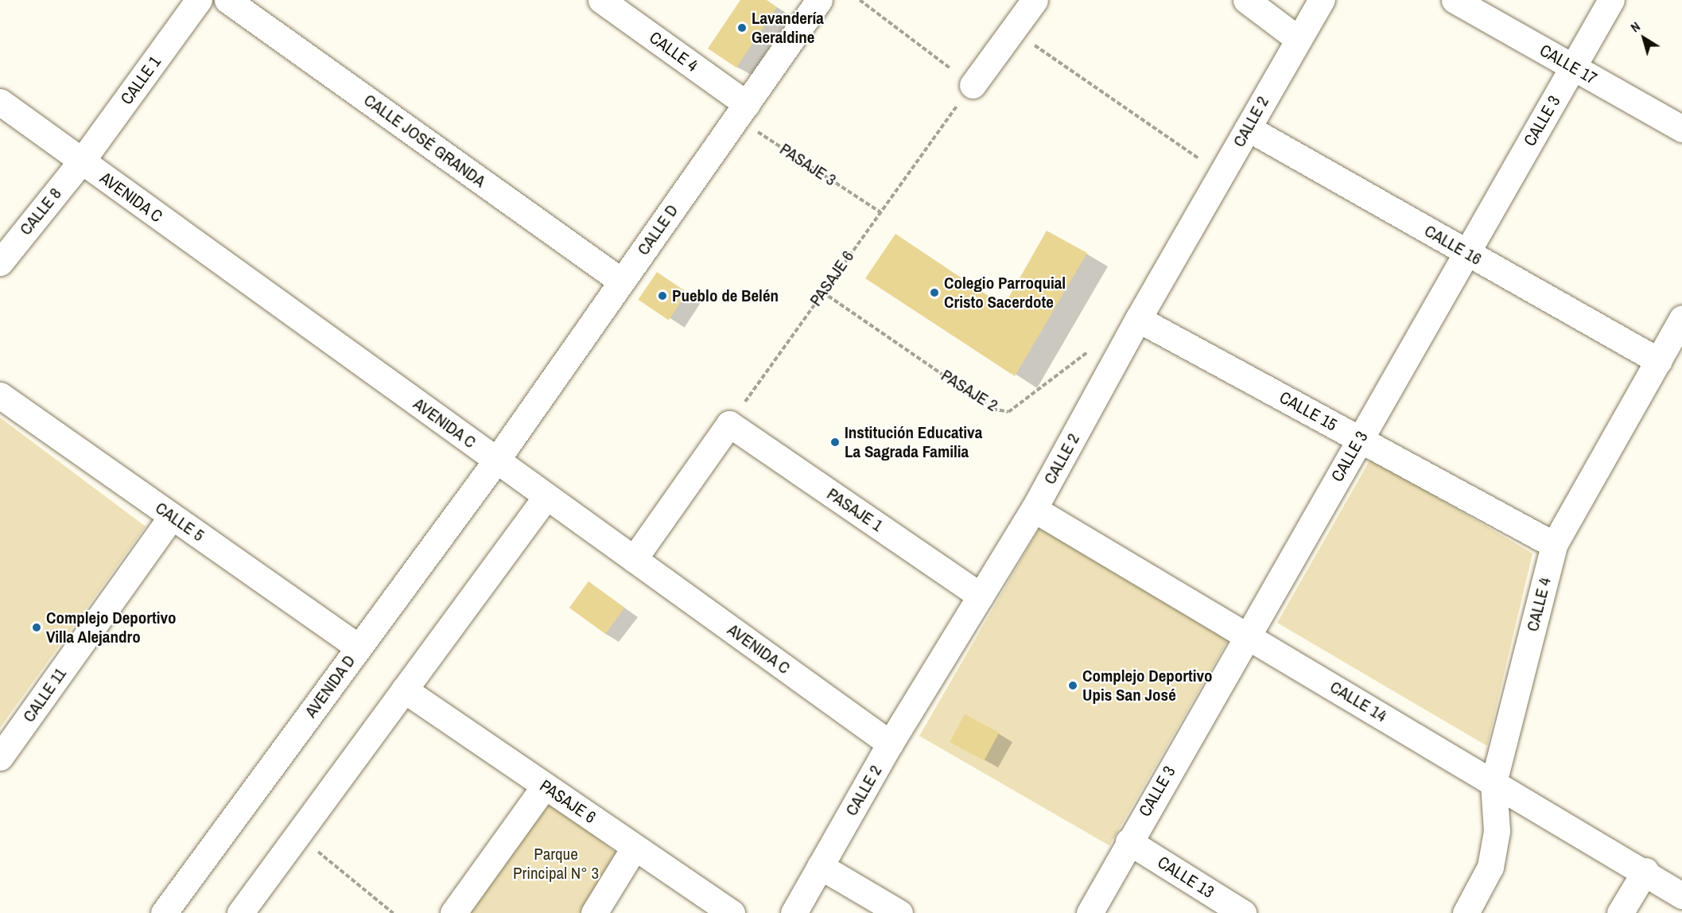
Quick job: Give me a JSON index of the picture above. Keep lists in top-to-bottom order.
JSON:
{
  "streets": {
    "street": [
      "CALLE 4",
      "CALLE 17",
      "CALLE 1",
      "CALLE 3",
      "CALLE 2",
      "CALLE JOSÉ GRANDA",
      "AVENIDA C",
      "CALLE 8",
      "CALLE D",
      "CALLE 16",
      "PASAJE 6",
      "CALLE 15",
      "PASAJE 1",
      "CALLE 5",
      "AVENIDA D",
      "CALLE 11",
      "CALLE 14",
      "CALLE 13"
    ],
    "path": ["PASAJE 3", "PASAJE 2"]
  },
  "crossings": [
    ["CALLE 4", "PASAJE 3"],
    ["CALLE 4", "CALLE D"],
    ["CALLE 4", "CALLE 16"],
    ["CALLE 4", "CALLE 15"],
    ["CALLE 4", "CALLE 14"],
    ["CALLE 17", "CALLE 3"],
    ["CALLE 1", "AVENIDA C"],
    ["CALLE 1", "CALLE 8"],
    ["CALLE 3", "CALLE 16"],
    ["CALLE 3", "CALLE 15"],
    ["CALLE 3", "CALLE 14"],
    ["CALLE 3", "CALLE 13"],
    ["CALLE 2", "AVENIDA C"],
    ["CALLE 2", "CALLE 16"],
    ["CALLE 2", "CALLE 15"],
    ["CALLE 2", "PASAJE 1"],
    ["CALLE 2", "CALLE 14"],
    ["CALLE JOSÉ GRANDA", "CALLE D"],
    ["PASAJE 3", "CALLE D"],
    ["PASAJE 3", "PASAJE 6"],
    ["AVENIDA C", "CALLE 8"],
    ["AVENIDA C", "CALLE D"],
    ["AVENIDA C", "AVENIDA D"],
    ["CALLE D", "AVENIDA D"],
    ["PASAJE 6", "PASAJE 2"],
    ["PASAJE 6", "PASAJE 1"],
    ["CALLE 5", "AVENIDA D"],
    ["CALLE 5", "CALLE 11"]
  ],
  "parks": ["Parque Principal N° 3"],
  "places": [
    "Lavandería Geraldine",
    "Colegio Parroquial Cristo Sacerdote",
    "Pueblo de Belén",
    "Institución Educativa La Sagrada Familia",
    "Complejo Deportivo Villa Alejandro",
    "Complejo Deportivo Upis San José"
  ],
  "north": "top left"
}
